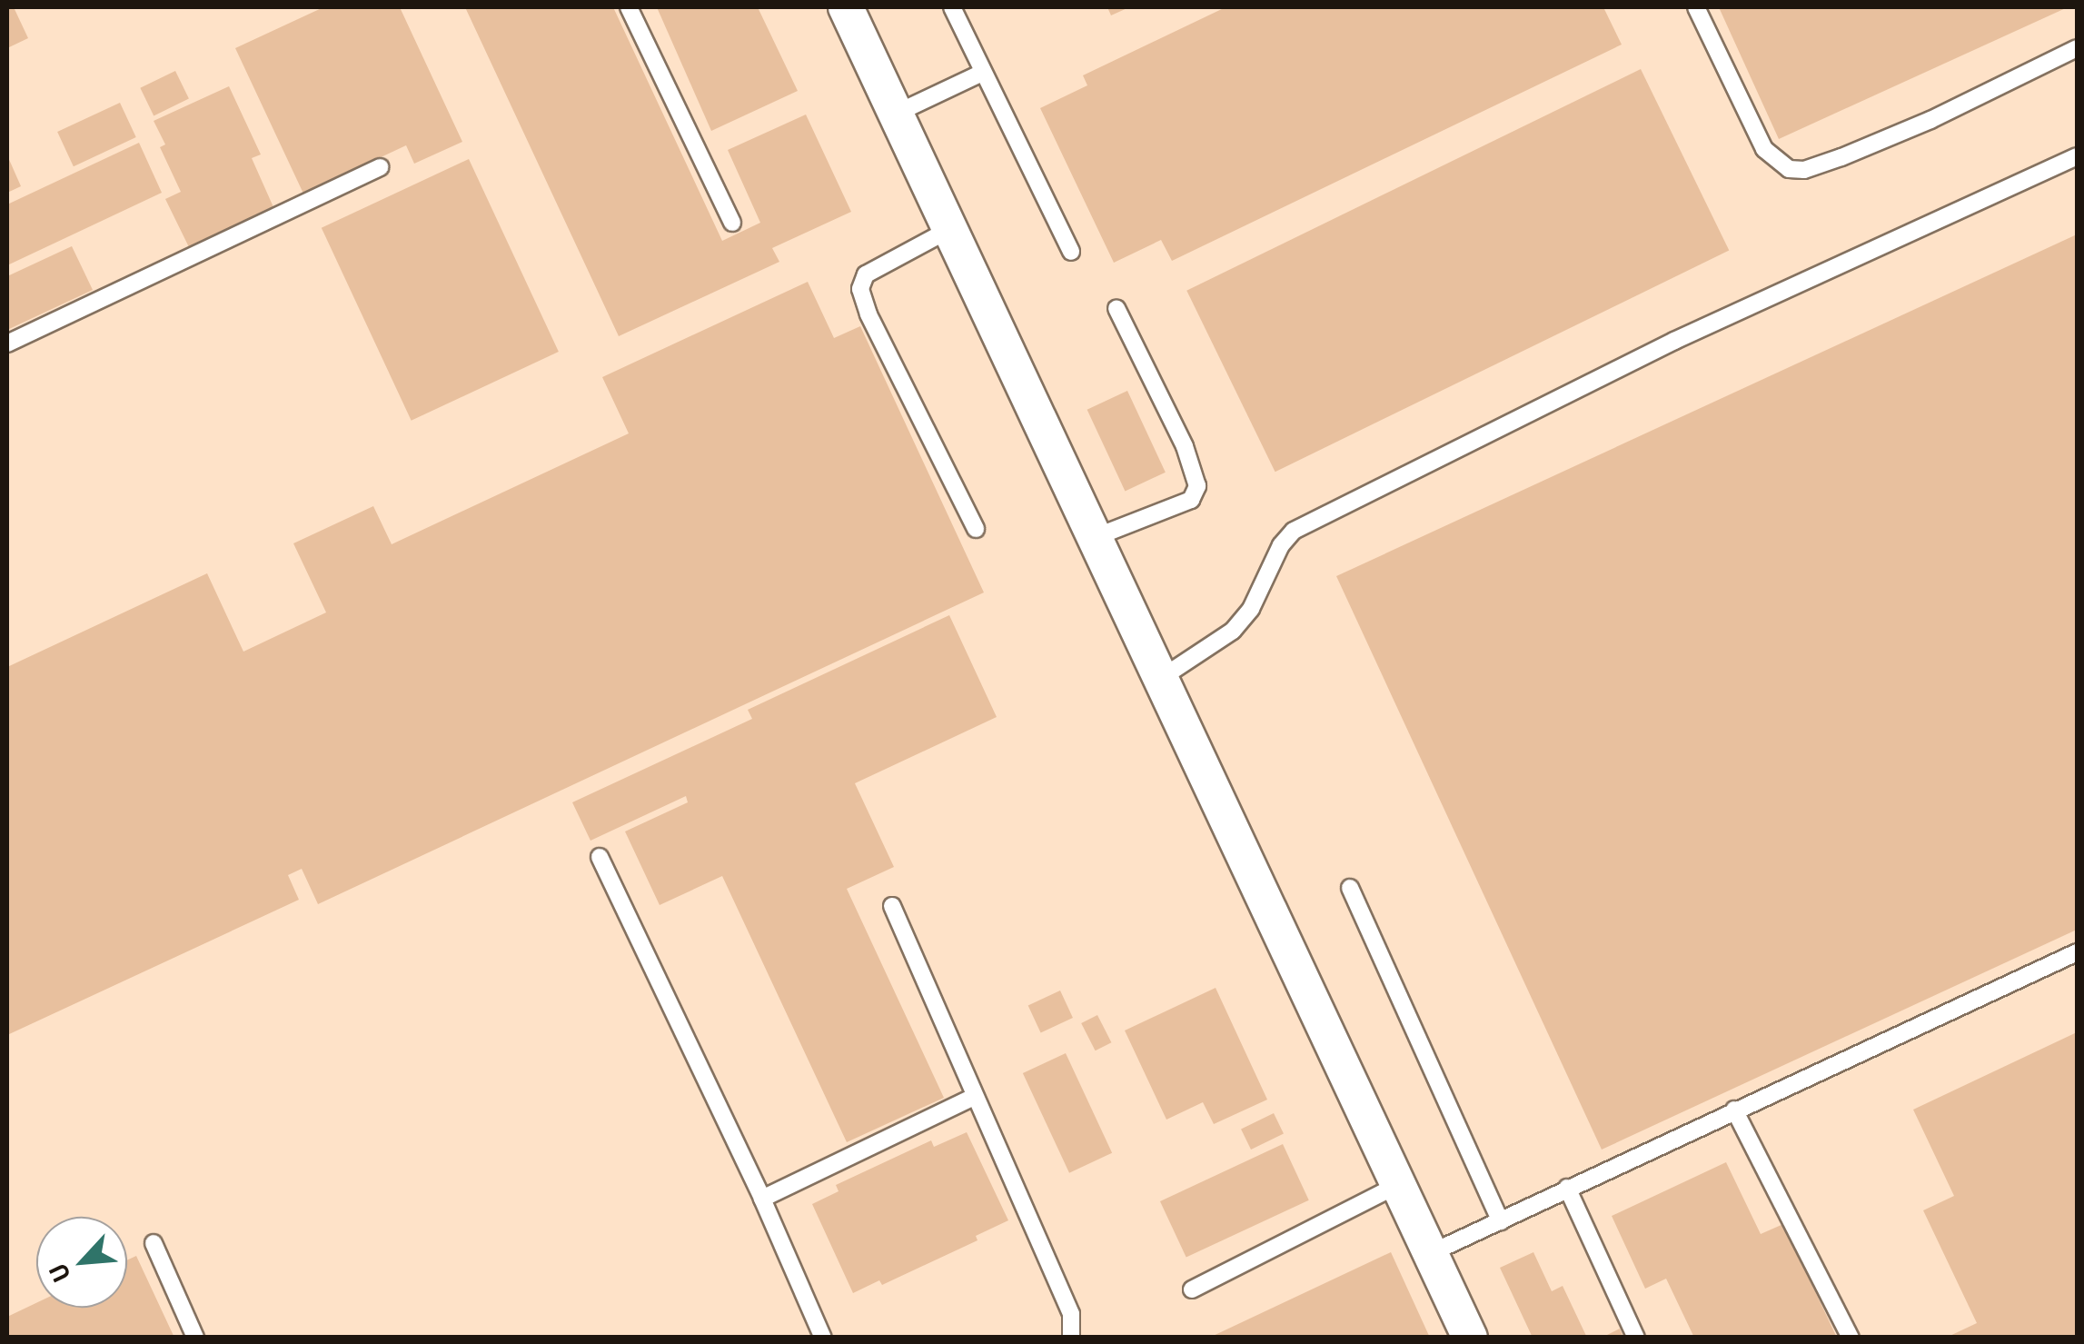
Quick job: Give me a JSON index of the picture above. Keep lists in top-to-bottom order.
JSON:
{
  "north": "bottom left"
}
